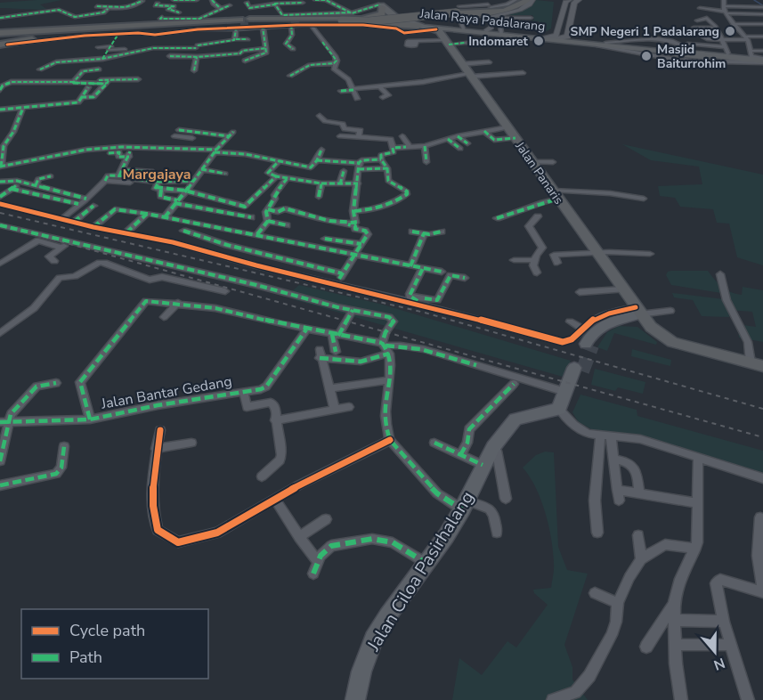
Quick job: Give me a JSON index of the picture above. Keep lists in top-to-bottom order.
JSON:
{
  "streets": {
    "highway": ["Jalan Raya Padalarang", "Jalan Panaris"],
    "main road": ["Jalan Ciloa Pasirhalang"],
    "street": ["Jalan Bantar Gedang"]
  },
  "crossings": [
    ["Jalan Raya Padalarang", "Jalan Panaris"]
  ],
  "districts": ["Margajaya"],
  "places": ["SMP Negeri 1 Padalarang", "Indomaret", "Masjid Baiturrohim"],
  "legend": ["Cycle path", "Path"],
  "north": "bottom"
}
